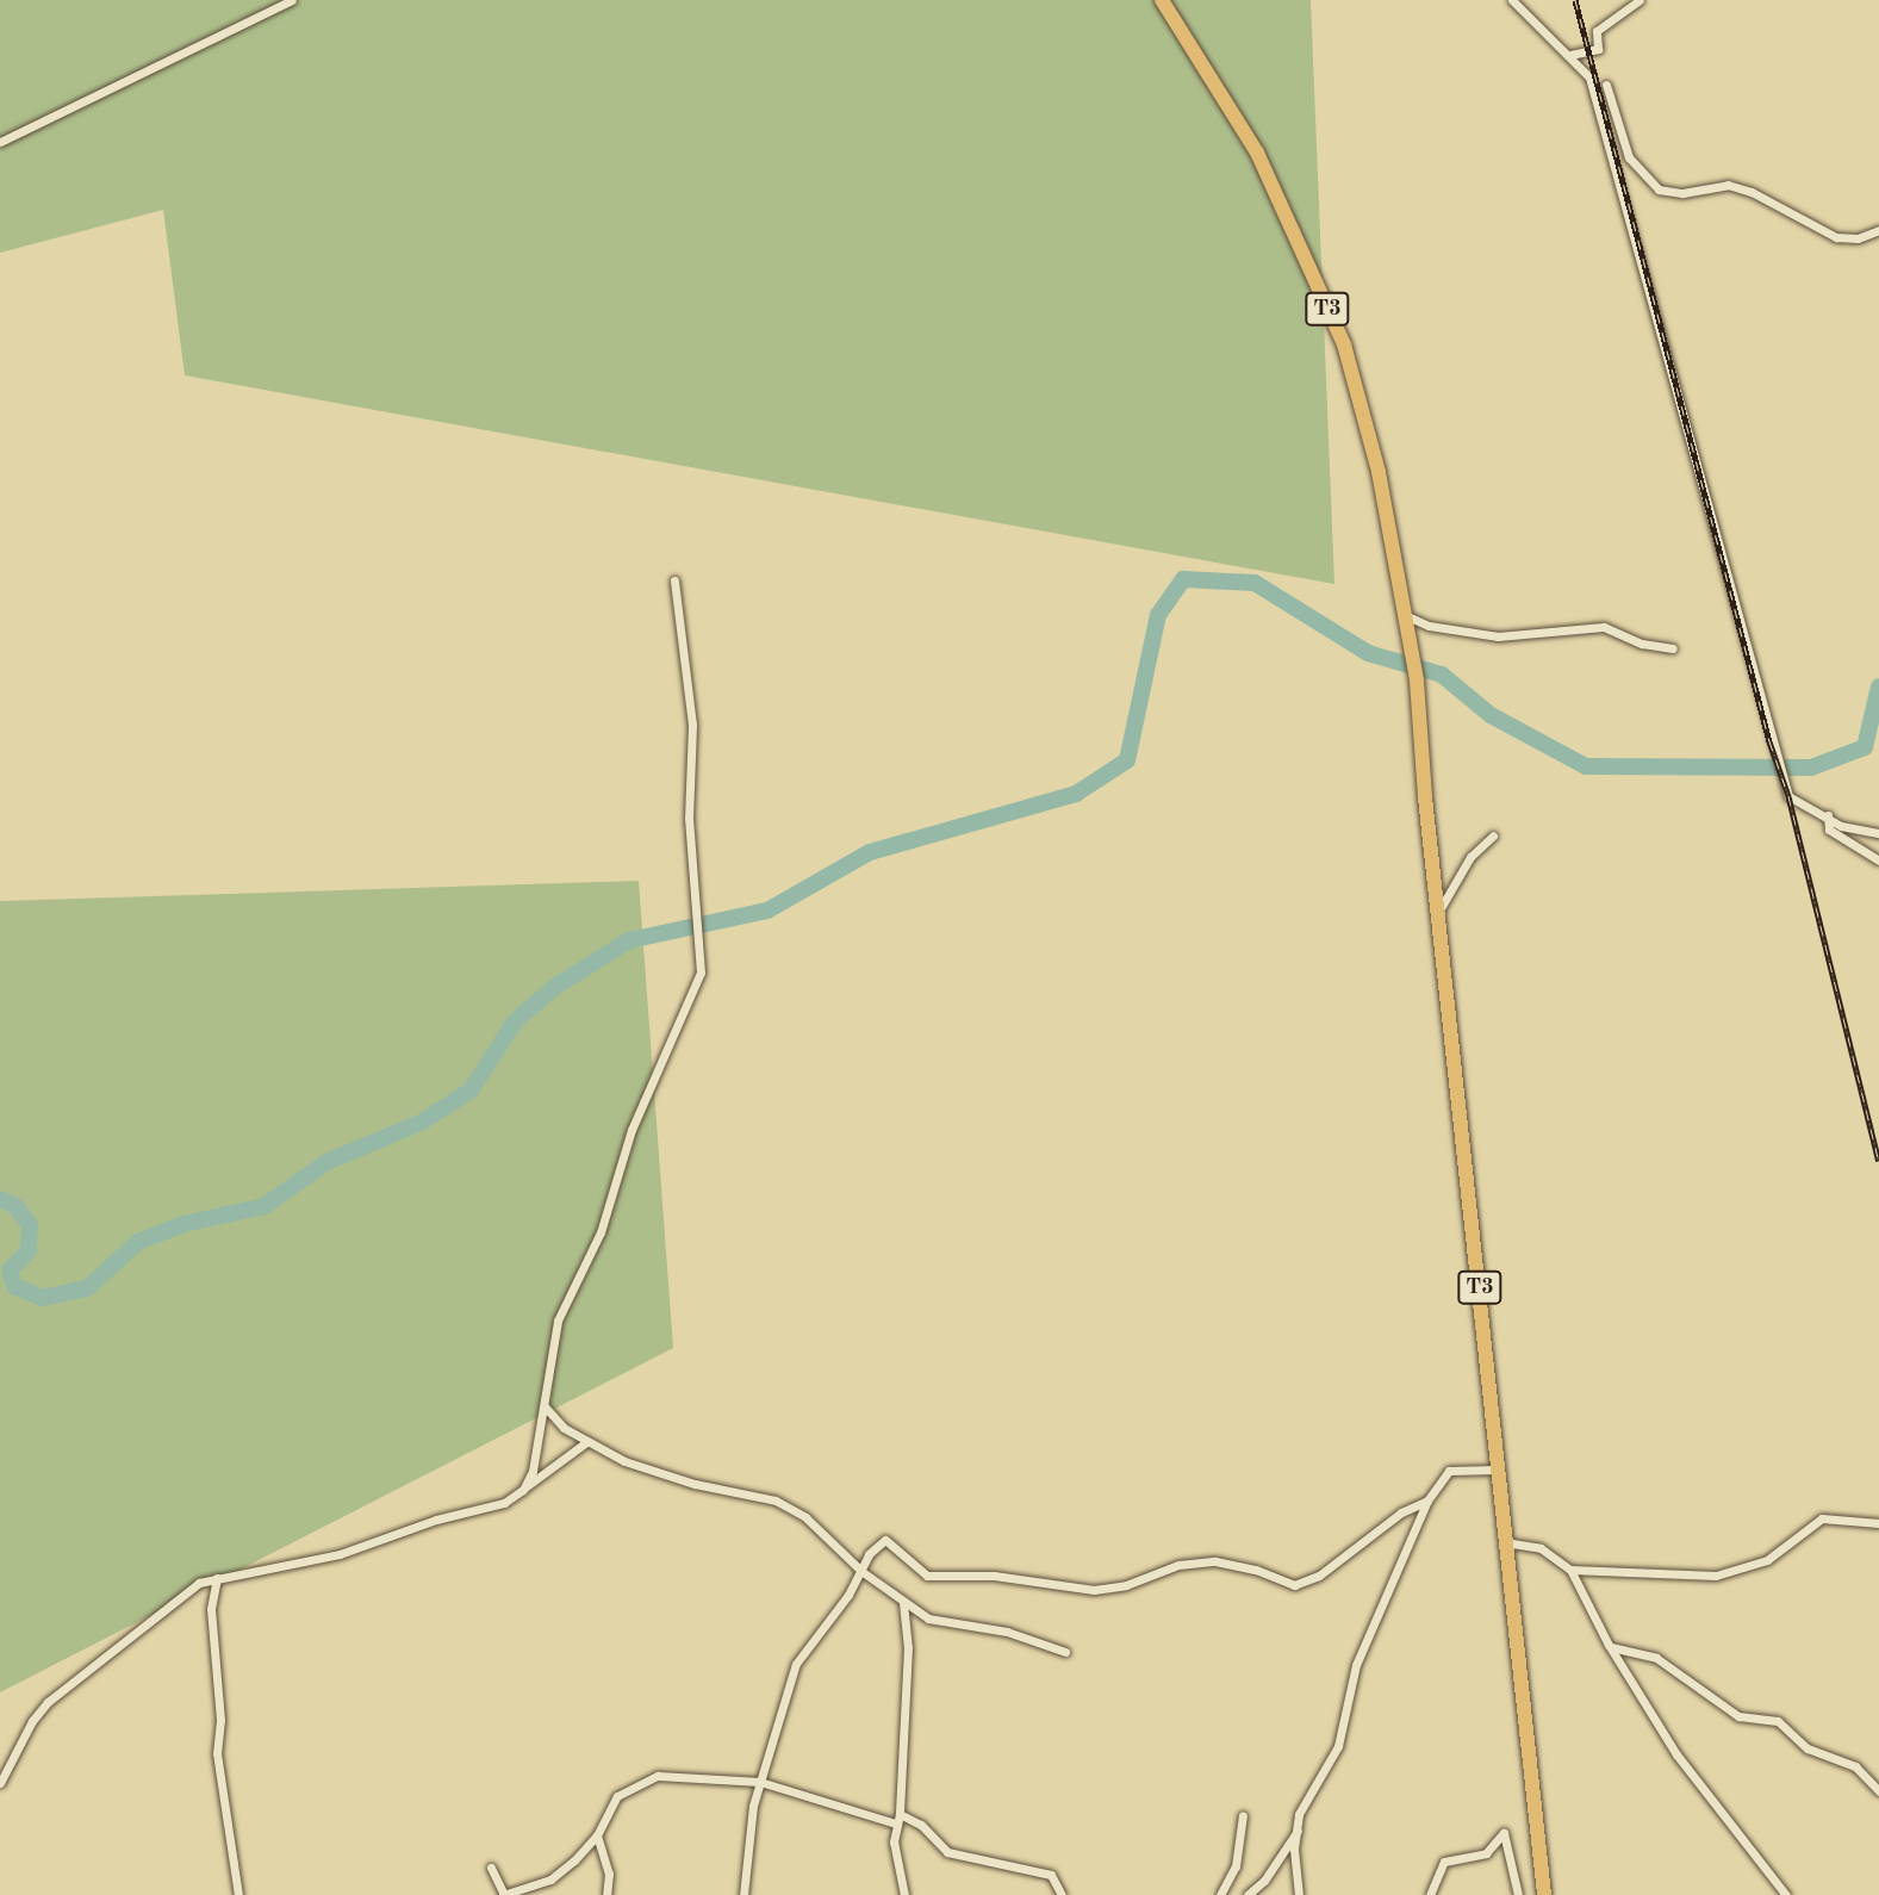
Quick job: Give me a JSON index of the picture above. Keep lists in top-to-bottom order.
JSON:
{
  "streets": {
    "highway": ["T3"]
  }
}
